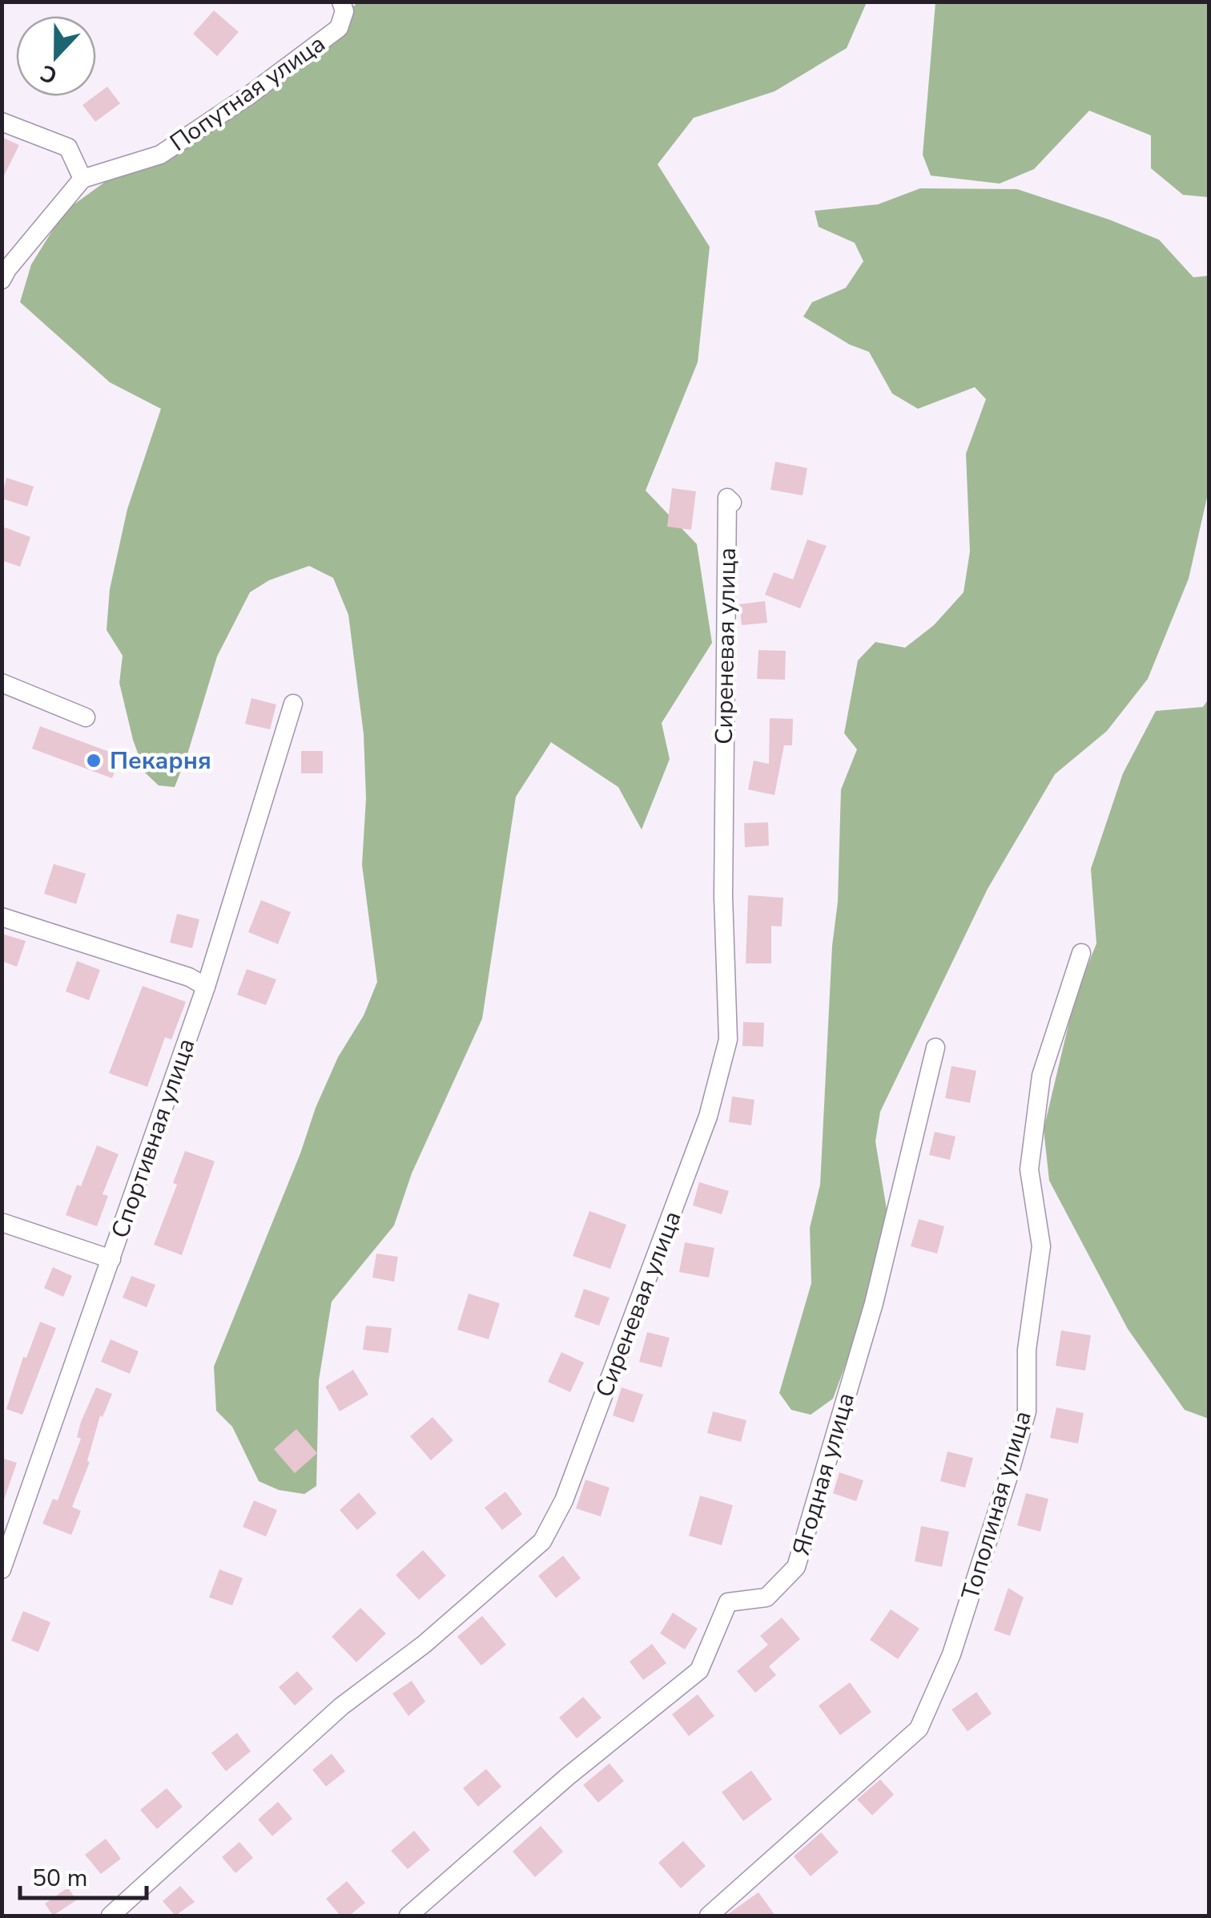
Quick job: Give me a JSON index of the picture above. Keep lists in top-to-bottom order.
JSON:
{
  "streets": {
    "street": [
      "Попутная улица",
      "Сиреневая улица",
      "Спортивная улица",
      "Ягодная улица",
      "Тополиная улица"
    ]
  },
  "places": ["Пекарня"],
  "scale_bar": "50 m",
  "north": "bottom"
}
